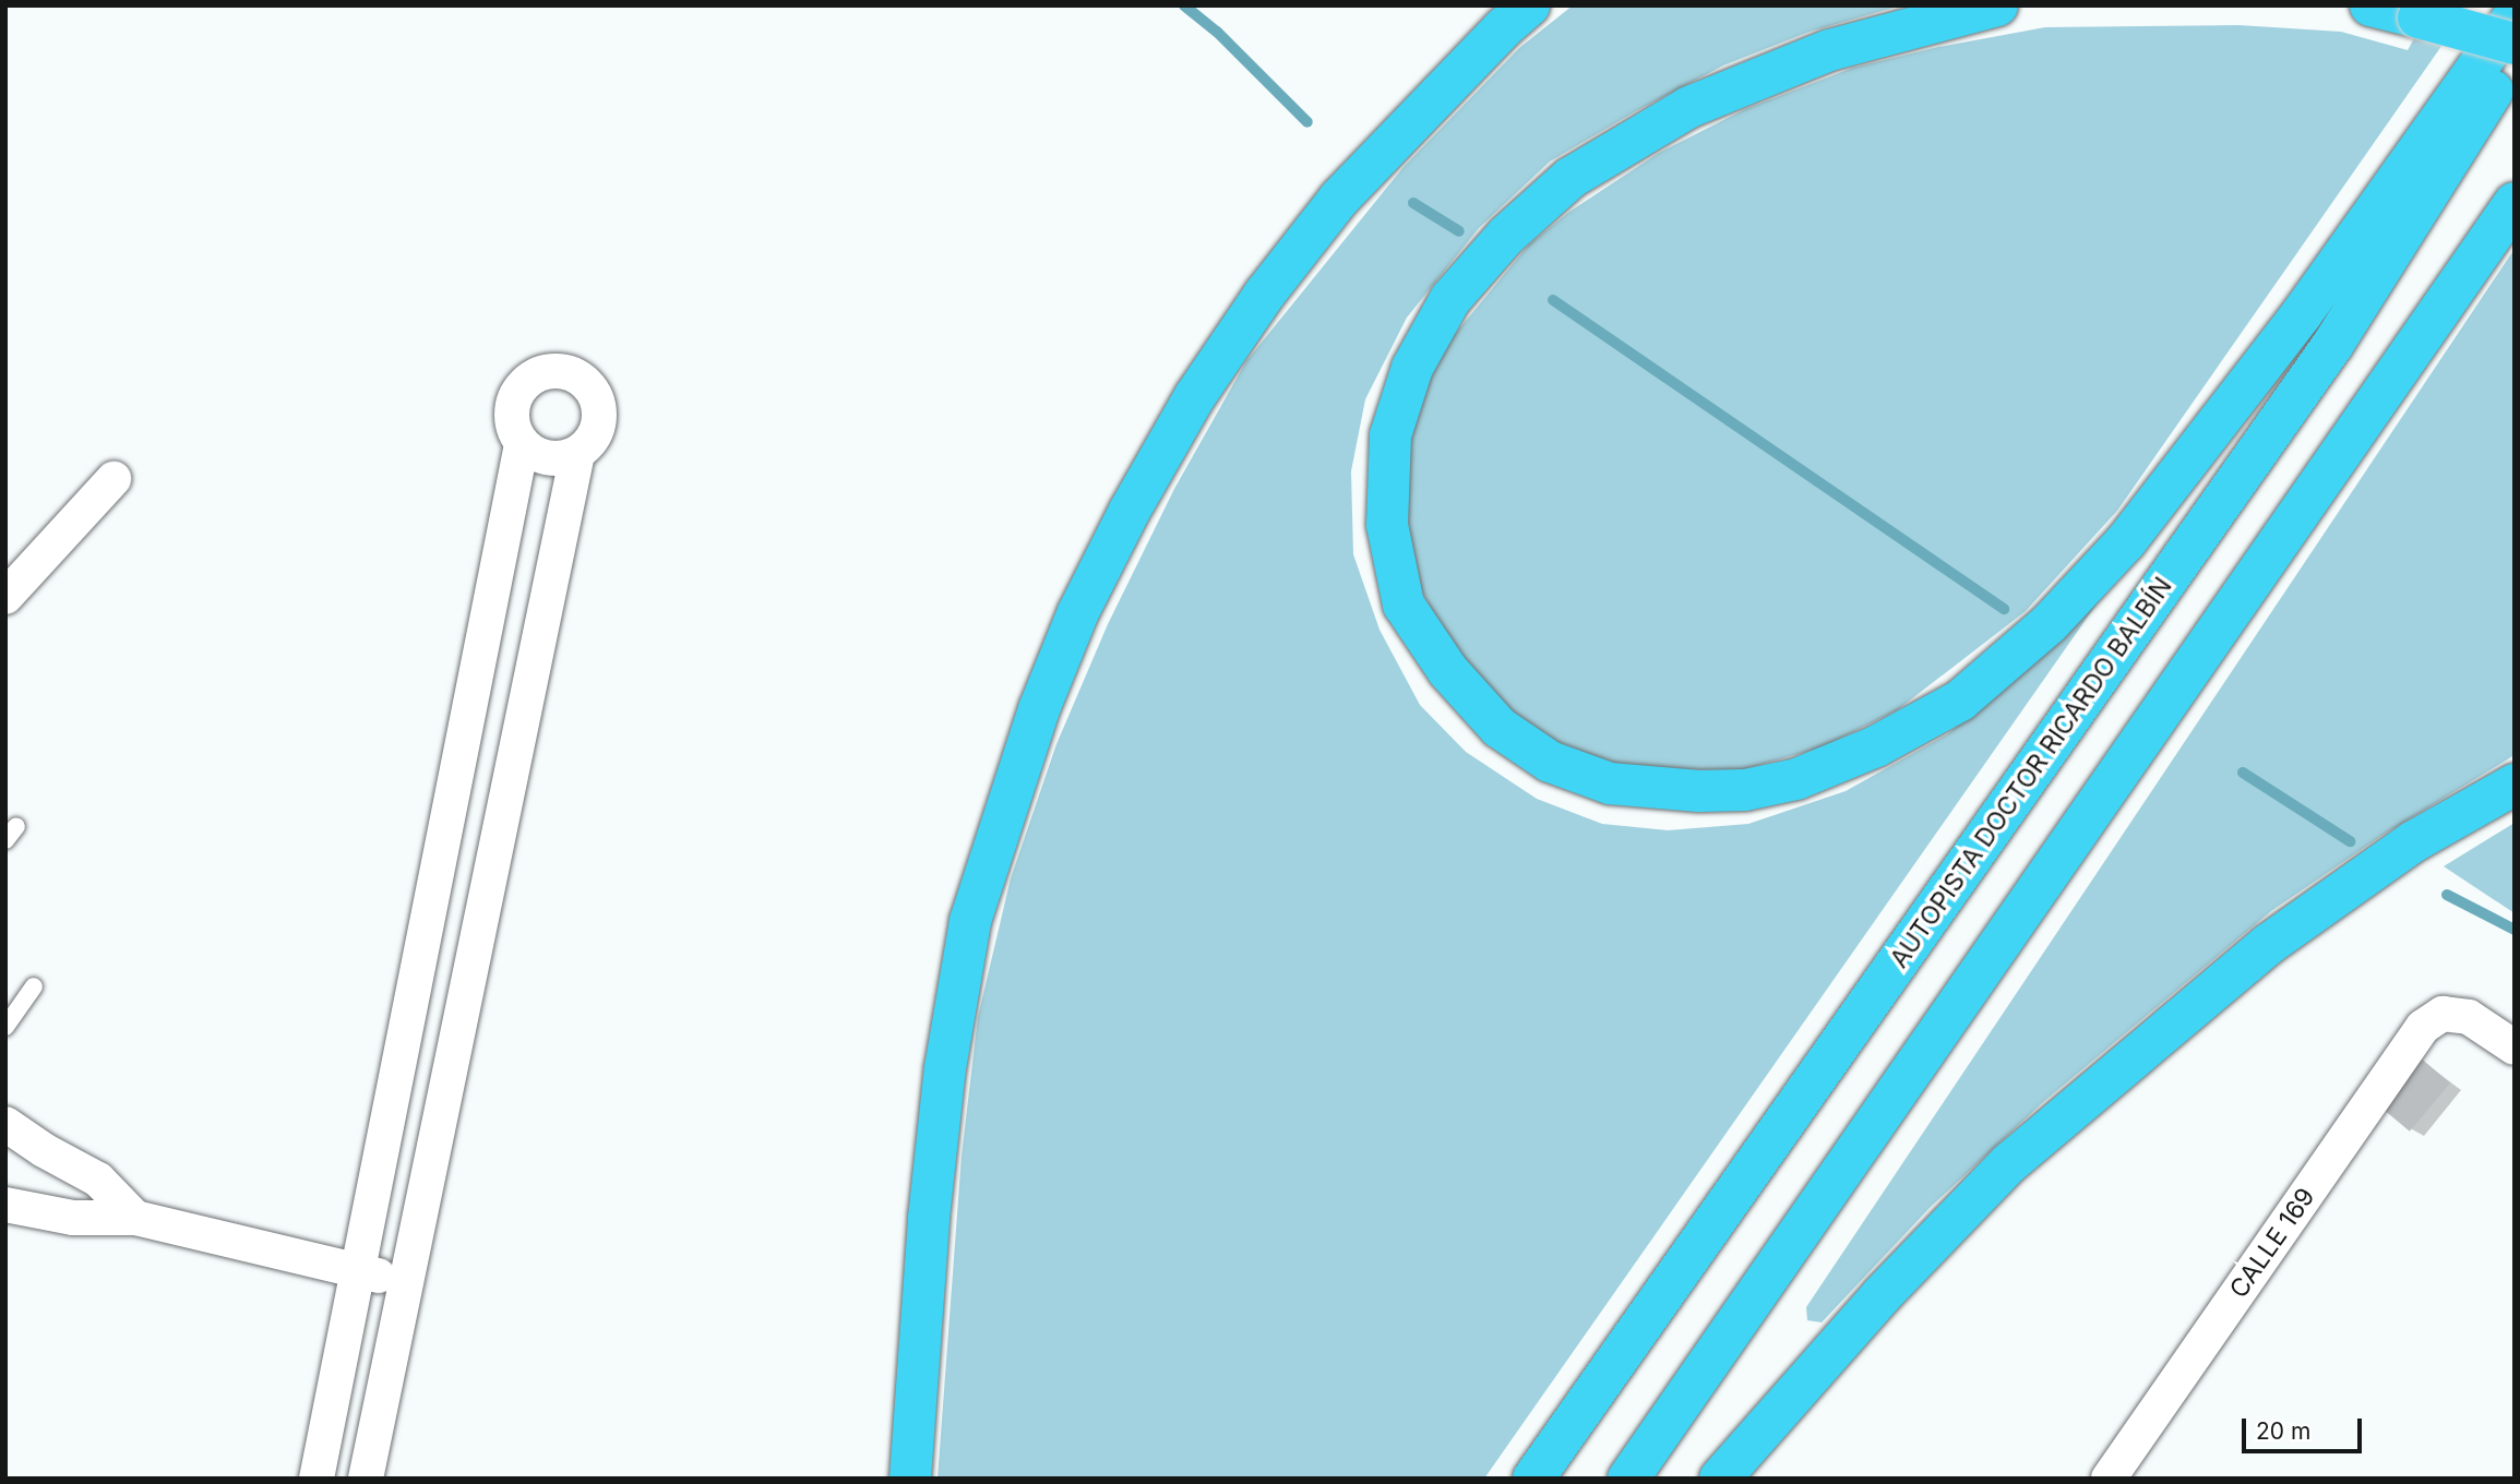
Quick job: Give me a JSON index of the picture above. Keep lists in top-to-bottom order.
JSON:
{
  "streets": {
    "highway": ["AUTOPISTA DOCTOR RICARDO BALBÍN"],
    "street": ["CALLE 169"]
  },
  "scale_bar": "20 m"
}
